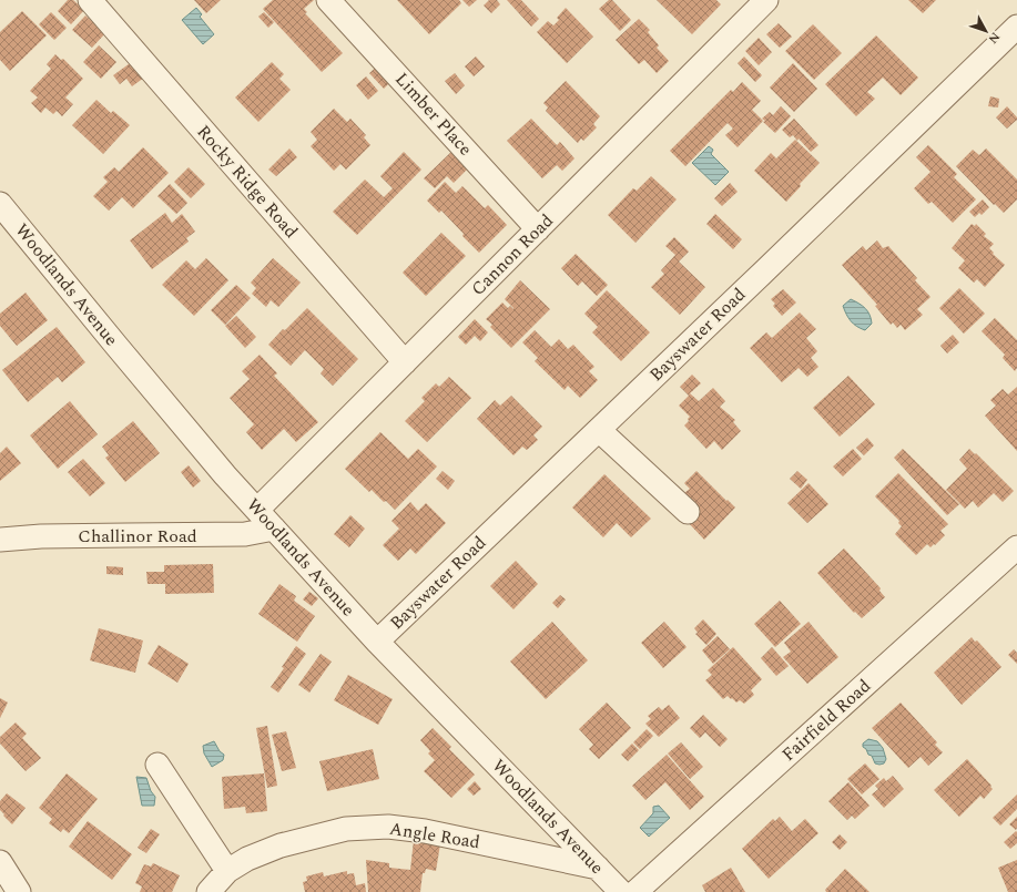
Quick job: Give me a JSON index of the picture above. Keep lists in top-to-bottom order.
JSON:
{
  "streets": {
    "street": [
      "Limber Place",
      "Rocky Ridge Road",
      "Cannon Road",
      "Woodlands Avenue",
      "Bayswater Road",
      "Challinor Road",
      "Fairfield Road",
      "Angle Road"
    ]
  },
  "crossings": [
    ["Limber Place", "Cannon Road"],
    ["Rocky Ridge Road", "Cannon Road"],
    ["Cannon Road", "Woodlands Avenue"],
    ["Woodlands Avenue", "Bayswater Road"],
    ["Woodlands Avenue", "Challinor Road"],
    ["Woodlands Avenue", "Angle Road"]
  ],
  "north": "bottom right"
}
